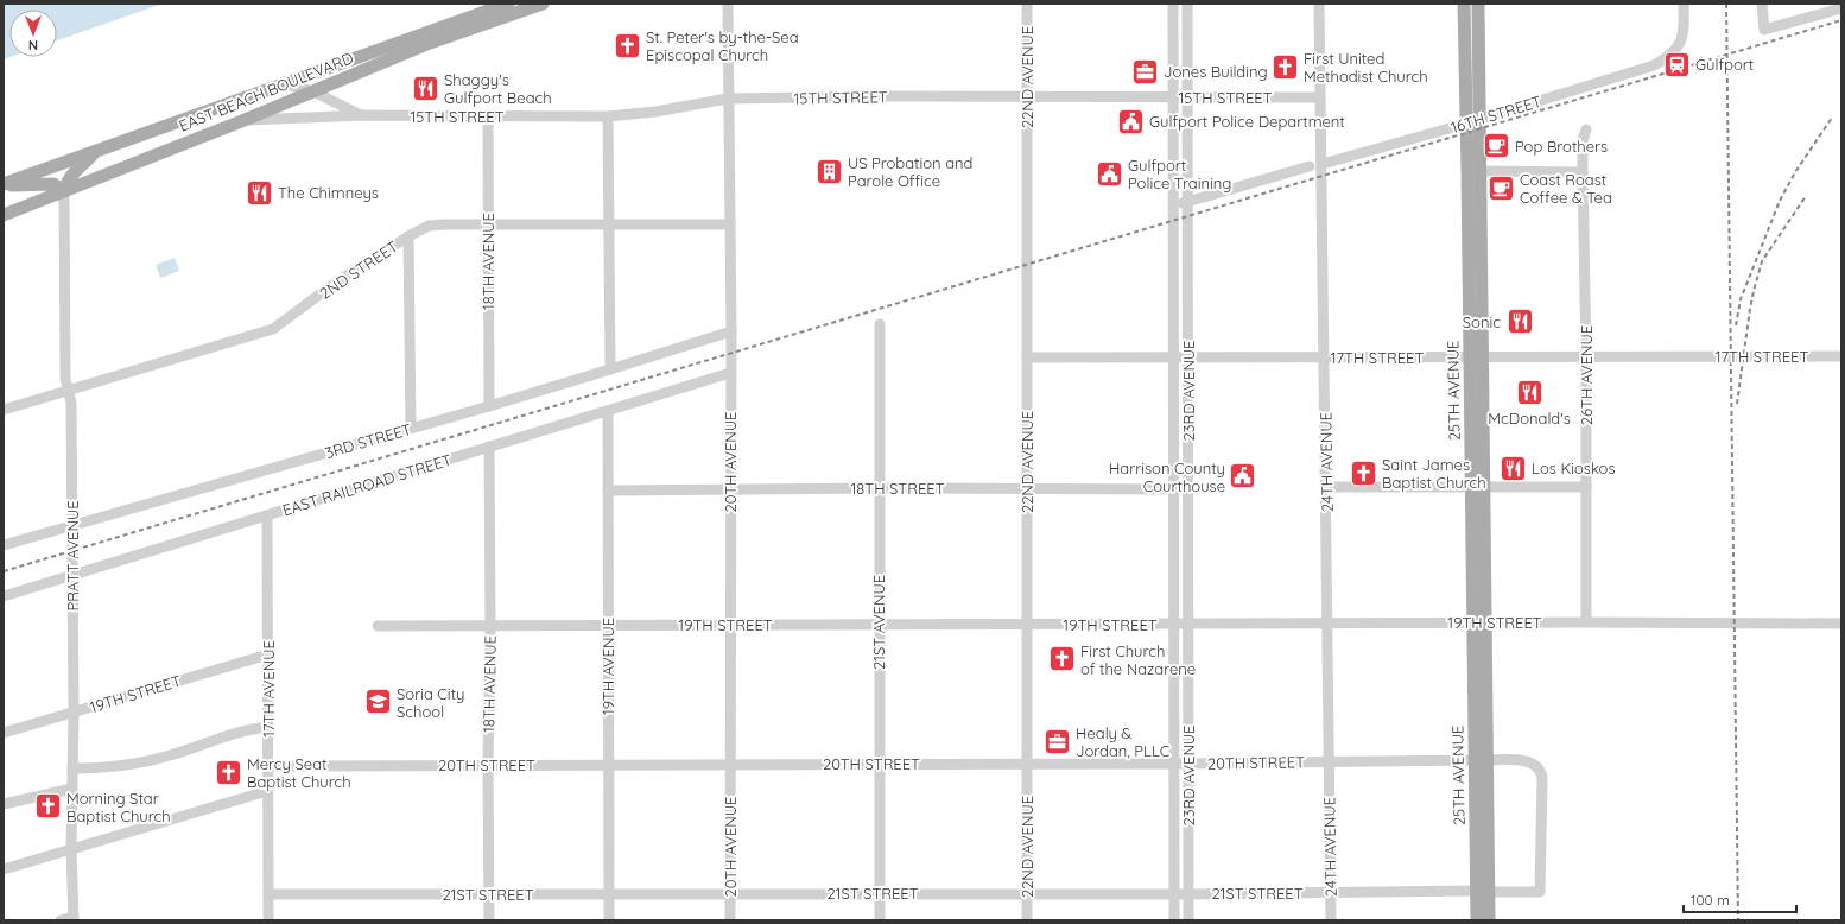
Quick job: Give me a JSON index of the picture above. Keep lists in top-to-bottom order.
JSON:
{
  "streets": {
    "main road": ["EAST BEACH BOULEVARD", "25TH AVENUE"],
    "street": [
      "22ND AVENUE",
      "15TH STREET",
      "16TH STREET",
      "18TH AVENUE",
      "2ND STREET",
      "17TH STREET",
      "26TH AVENUE",
      "23RD AVENUE",
      "3RD STREET",
      "20TH AVENUE",
      "24TH AVENUE",
      "EAST RAILROAD STREET",
      "18TH STREET",
      "PRATT AVENUE",
      "21ST AVENUE",
      "19TH STREET",
      "19TH AVENUE",
      "17TH AVENUE",
      "20TH STREET",
      "21ST STREET"
    ]
  },
  "crossings": [
    ["22ND AVENUE", "15TH STREET"],
    ["22ND AVENUE", "17TH STREET"],
    ["22ND AVENUE", "18TH STREET"],
    ["22ND AVENUE", "19TH STREET"],
    ["22ND AVENUE", "20TH STREET"],
    ["22ND AVENUE", "21ST STREET"],
    ["EAST BEACH BOULEVARD", "15TH STREET"],
    ["EAST BEACH BOULEVARD", "PRATT AVENUE"],
    ["15TH STREET", "18TH AVENUE"],
    ["15TH STREET", "23RD AVENUE"],
    ["15TH STREET", "20TH AVENUE"],
    ["15TH STREET", "24TH AVENUE"],
    ["16TH STREET", "25TH AVENUE"],
    ["16TH STREET", "24TH AVENUE"],
    ["18TH AVENUE", "2ND STREET"],
    ["18TH AVENUE", "3RD STREET"],
    ["18TH AVENUE", "EAST RAILROAD STREET"],
    ["18TH AVENUE", "19TH STREET"],
    ["18TH AVENUE", "20TH STREET"],
    ["18TH AVENUE", "21ST STREET"],
    ["2ND STREET", "20TH AVENUE"],
    ["2ND STREET", "PRATT AVENUE"],
    ["17TH STREET", "26TH AVENUE"],
    ["17TH STREET", "23RD AVENUE"],
    ["17TH STREET", "25TH AVENUE"],
    ["17TH STREET", "24TH AVENUE"],
    ["26TH AVENUE", "19TH STREET"],
    ["23RD AVENUE", "18TH STREET"],
    ["23RD AVENUE", "19TH STREET"],
    ["23RD AVENUE", "20TH STREET"],
    ["23RD AVENUE", "21ST STREET"],
    ["25TH AVENUE", "19TH STREET"],
    ["25TH AVENUE", "20TH STREET"],
    ["25TH AVENUE", "21ST STREET"],
    ["3RD STREET", "20TH AVENUE"],
    ["3RD STREET", "PRATT AVENUE"],
    ["20TH AVENUE", "EAST RAILROAD STREET"],
    ["20TH AVENUE", "18TH STREET"],
    ["20TH AVENUE", "19TH STREET"],
    ["20TH AVENUE", "20TH STREET"],
    ["20TH AVENUE", "21ST STREET"],
    ["24TH AVENUE", "19TH STREET"],
    ["24TH AVENUE", "20TH STREET"],
    ["24TH AVENUE", "21ST STREET"],
    ["EAST RAILROAD STREET", "PRATT AVENUE"],
    ["EAST RAILROAD STREET", "19TH AVENUE"],
    ["EAST RAILROAD STREET", "17TH AVENUE"],
    ["18TH STREET", "21ST AVENUE"],
    ["18TH STREET", "19TH AVENUE"],
    ["PRATT AVENUE", "19TH STREET"],
    ["21ST AVENUE", "19TH STREET"],
    ["21ST AVENUE", "20TH STREET"],
    ["21ST AVENUE", "21ST STREET"],
    ["19TH STREET", "19TH AVENUE"],
    ["19TH STREET", "17TH AVENUE"],
    ["19TH AVENUE", "20TH STREET"],
    ["19TH AVENUE", "21ST STREET"],
    ["17TH AVENUE", "20TH STREET"],
    ["17TH AVENUE", "21ST STREET"],
    ["20TH STREET", "21ST STREET"]
  ],
  "places": {
    "church": [
      "St. Peter's by-the-Sea Episcopal Church",
      "First United Methodist Church",
      "Saint James Baptist Church",
      "First Church of the Nazarene",
      "Mercy Seat Baptist Church",
      "Morning Star Baptist Church"
    ],
    "station": ["Gulfport"],
    "office": ["Jones Building", "Healy & Jordan, PLLC"],
    "restaurant": [
      "Shaggy's Gulfport Beach",
      "The Chimneys",
      "Sonic",
      "McDonald's",
      "Los Kioskos"
    ],
    "public building": ["Gulfport Police Department", "Gulfport Police Training", "Harrison County Courthouse"],
    "cafe": ["Pop Brothers", "Coast Roast Coffee & Tea"],
    "building": ["US Probation and Parole Office"],
    "school or university": ["Soria City School"]
  },
  "scale_bar": "100 m",
  "north": "bottom"
}
